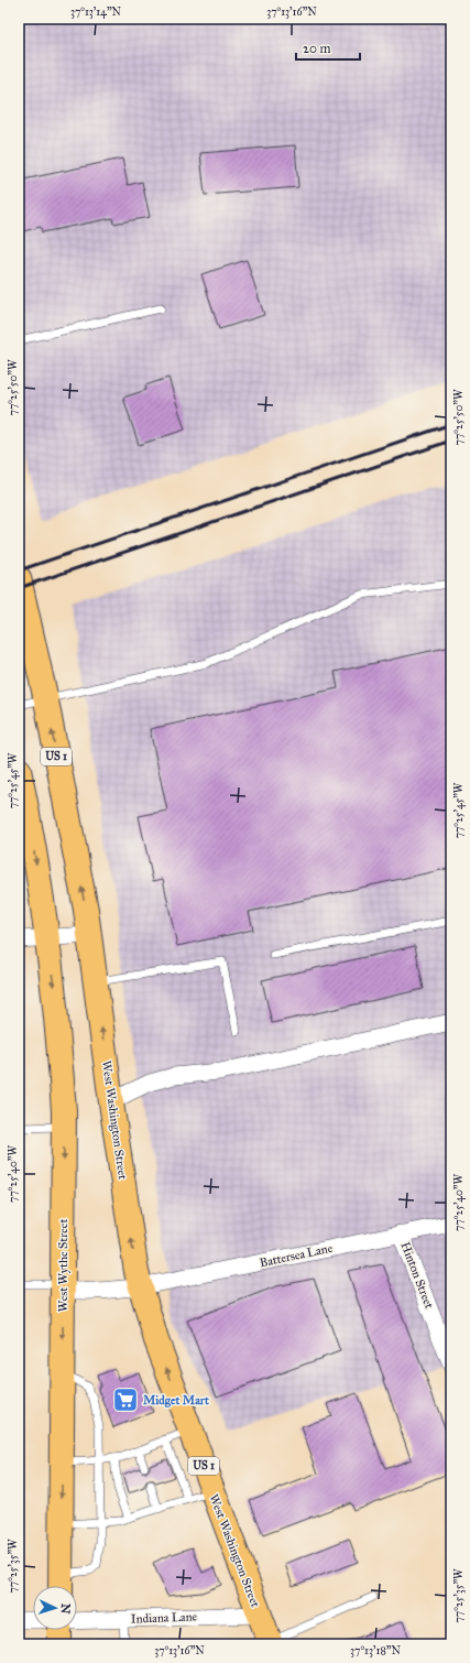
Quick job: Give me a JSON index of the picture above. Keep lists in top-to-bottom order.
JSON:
{
  "streets": {
    "main road": ["US 1", "West Washington Street", "West Wythe Street"],
    "street": ["Battersea Lane", "Hinton Street", "Indiana Lane"]
  },
  "crossings": [
    ["West Washington Street", "Battersea Lane"],
    ["West Washington Street", "Indiana Lane"],
    ["Battersea Lane", "West Wythe Street"],
    ["Battersea Lane", "Hinton Street"]
  ],
  "one_way": ["West Washington Street", "West Wythe Street"],
  "places": {
    "supermarket": ["Midget Mart"]
  },
  "scale_bar": "20 m",
  "north": "right",
  "coordinates": [
    "37°13'14\"N",
    "37°13'16\"N",
    "77°25'50\"W",
    "77°25'45\"W",
    "77°25'40\"W",
    "77°25'35\"W",
    "37°13'18\"N"
  ]
}
